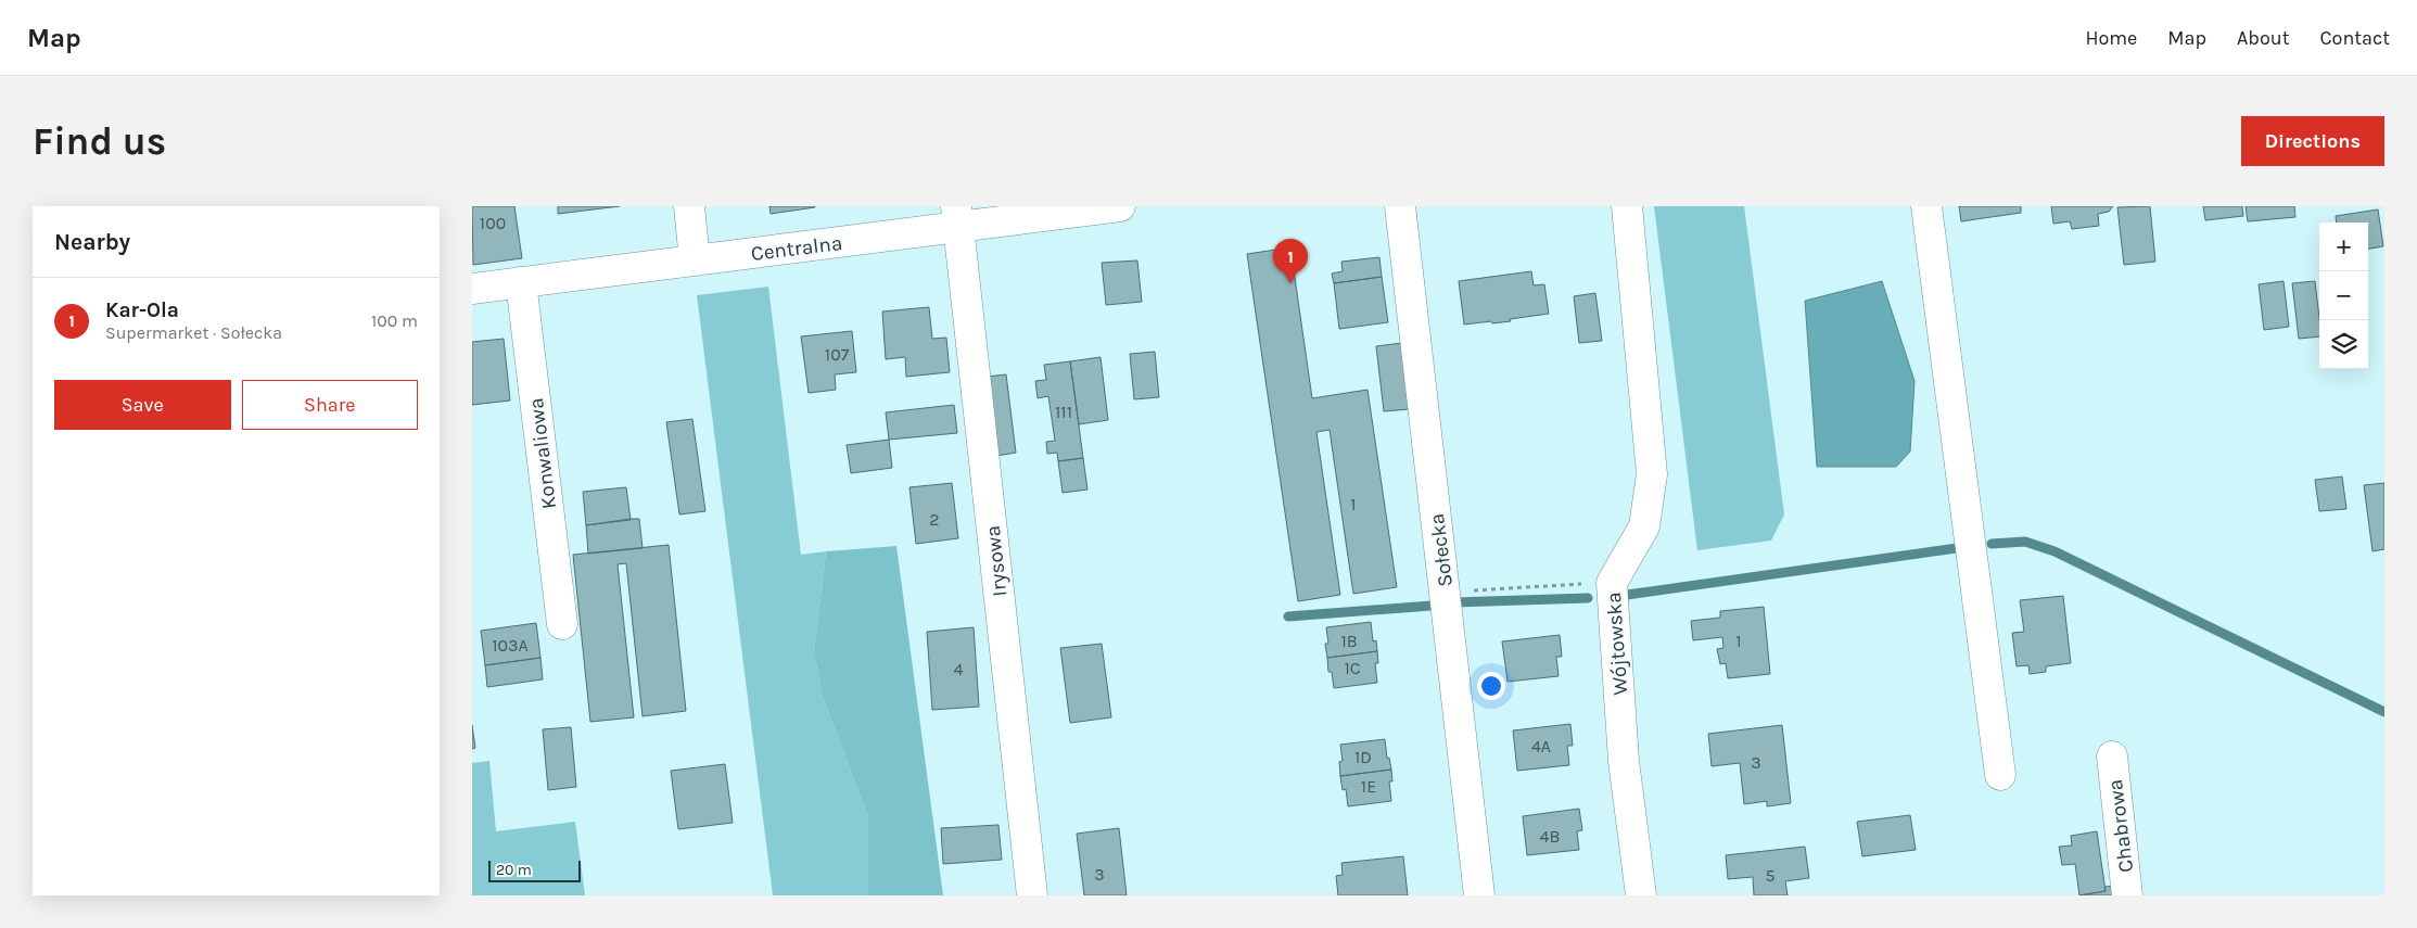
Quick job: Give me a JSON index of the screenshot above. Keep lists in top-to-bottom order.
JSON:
{
  "streets": {
    "street": [
      "Centralna",
      "Konwaliowa",
      "Sołecka",
      "Irysowa",
      "Wójtowska",
      "Chabrowa"
    ]
  },
  "crossings": [
    ["Centralna", "Konwaliowa"],
    ["Centralna", "Irysowa"]
  ],
  "house_numbers": [
    "100",
    "107",
    "111",
    "1",
    "2",
    "1B",
    "1",
    "103A",
    "1C",
    "4",
    "4A",
    "1D",
    "3",
    "1E",
    "4B",
    "3",
    "5"
  ],
  "scale_bar": "20 m",
  "page": {
    "header": "Map",
    "nav": [
      "Home",
      "Map",
      "About",
      "Contact"
    ],
    "buttons": [
      "Directions",
      ["Save", "Share"]
    ],
    "title": "Find us",
    "heading": "Nearby",
    "map_buttons": ["+", "−"],
    "pins": "1",
    "list": [
      {
        "mark": "1",
        "name": "Kar-Ola",
        "note": "Supermarket · Sołecka",
        "value": "100 m"
      }
    ],
    "scale": "20 m"
  }
}
